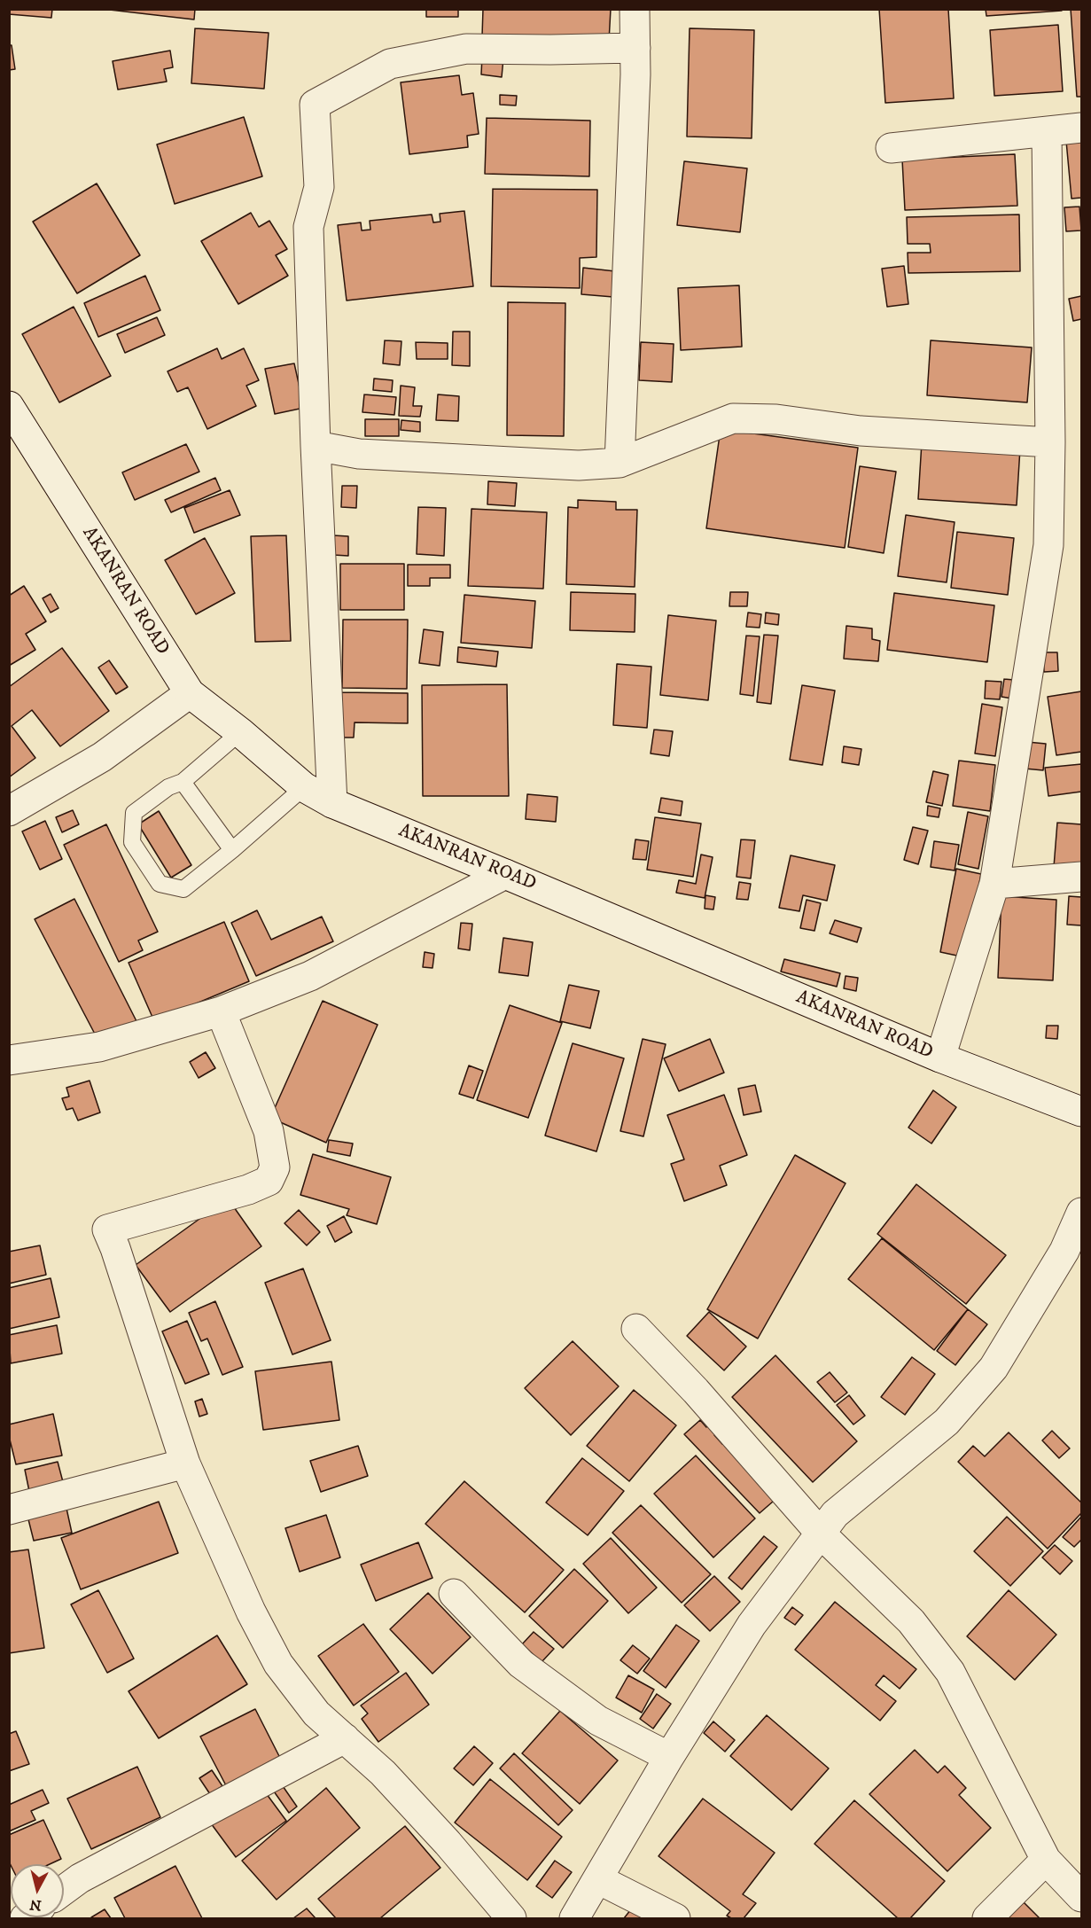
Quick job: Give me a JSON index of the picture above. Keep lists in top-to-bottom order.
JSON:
{
  "streets": {
    "street": ["AKANRAN ROAD"]
  },
  "north": "bottom"
}
